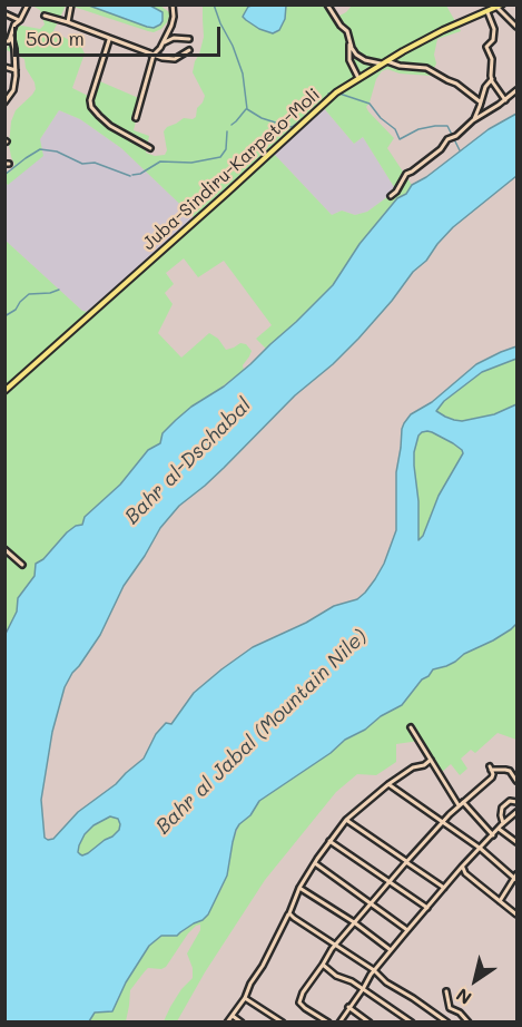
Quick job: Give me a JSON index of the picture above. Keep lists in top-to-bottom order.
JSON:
{
  "streets": {
    "main road": ["Juba-Sindiru-Karpeto-Moli"]
  },
  "water": ["Bahr al-Dschabal", "Bahr al Jabal (Mountain Nile)"],
  "scale_bar": "500 m",
  "north": "bottom left"
}
